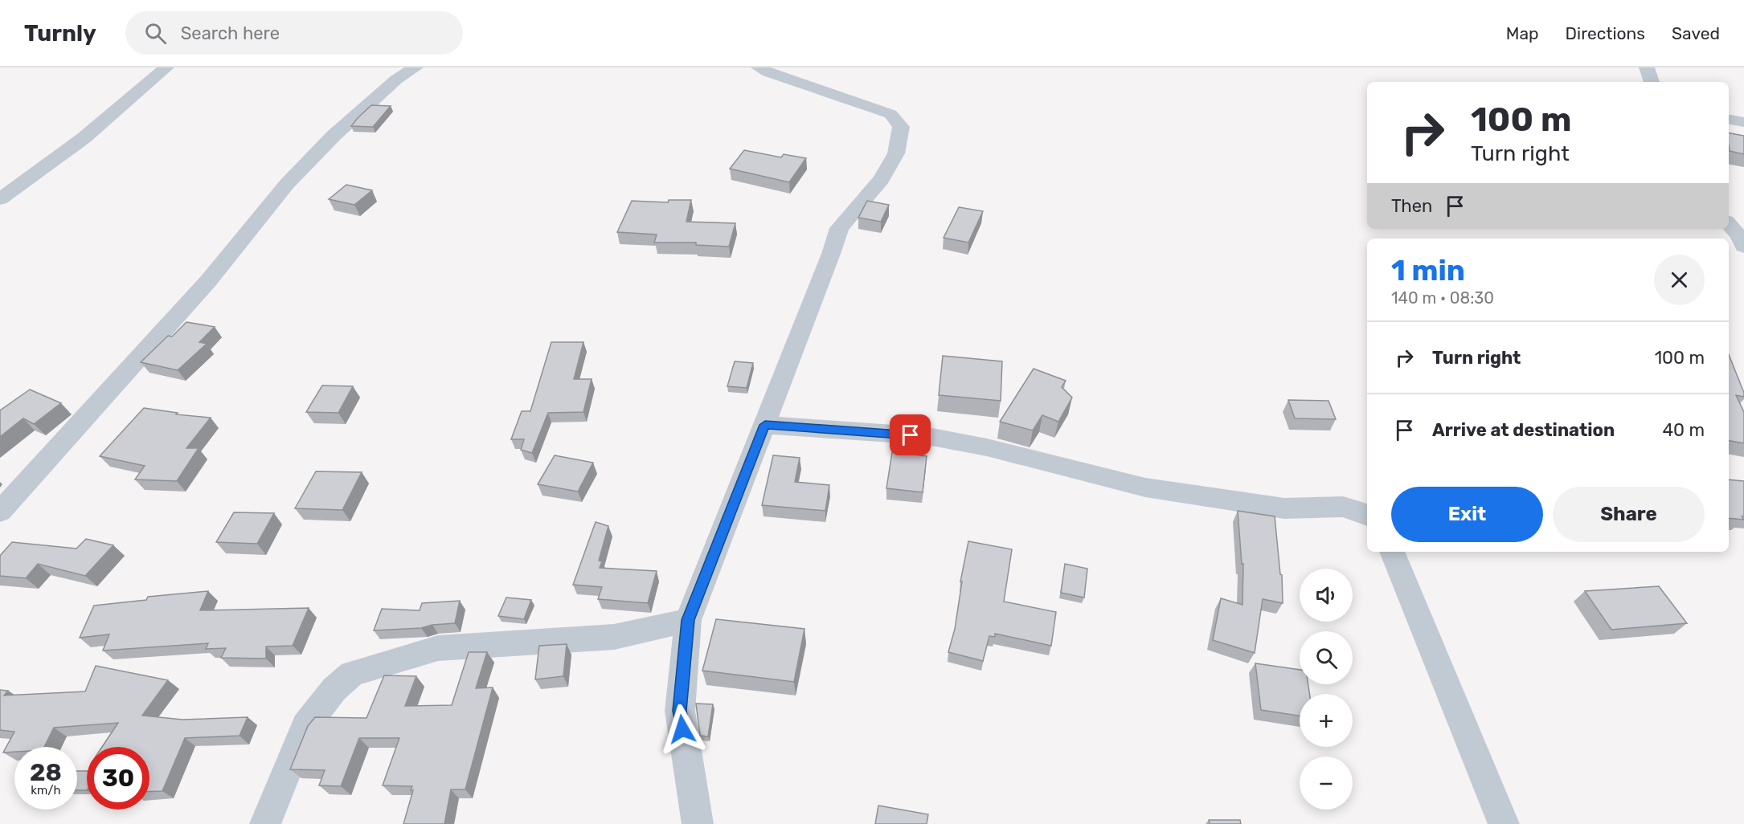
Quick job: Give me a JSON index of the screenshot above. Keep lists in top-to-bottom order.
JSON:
{
  "page": {
    "header": "Turnly",
    "search": "Search here",
    "nav": ["Map", "Directions", "Saved"],
    "turn": ["100 m", "Turn right"],
    "then": "Then",
    "heading": ["1 min", "140 m · 08:30"],
    "list": [
      {
        "name": "Turn right",
        "value": "100 m"
      },
      {
        "name": "Arrive at destination",
        "value": "40 m"
      }
    ],
    "buttons": ["Exit", "Share"],
    "map_buttons": ["+", "−"],
    "speed": "28 km/h",
    "limit": "30"
  }
}
